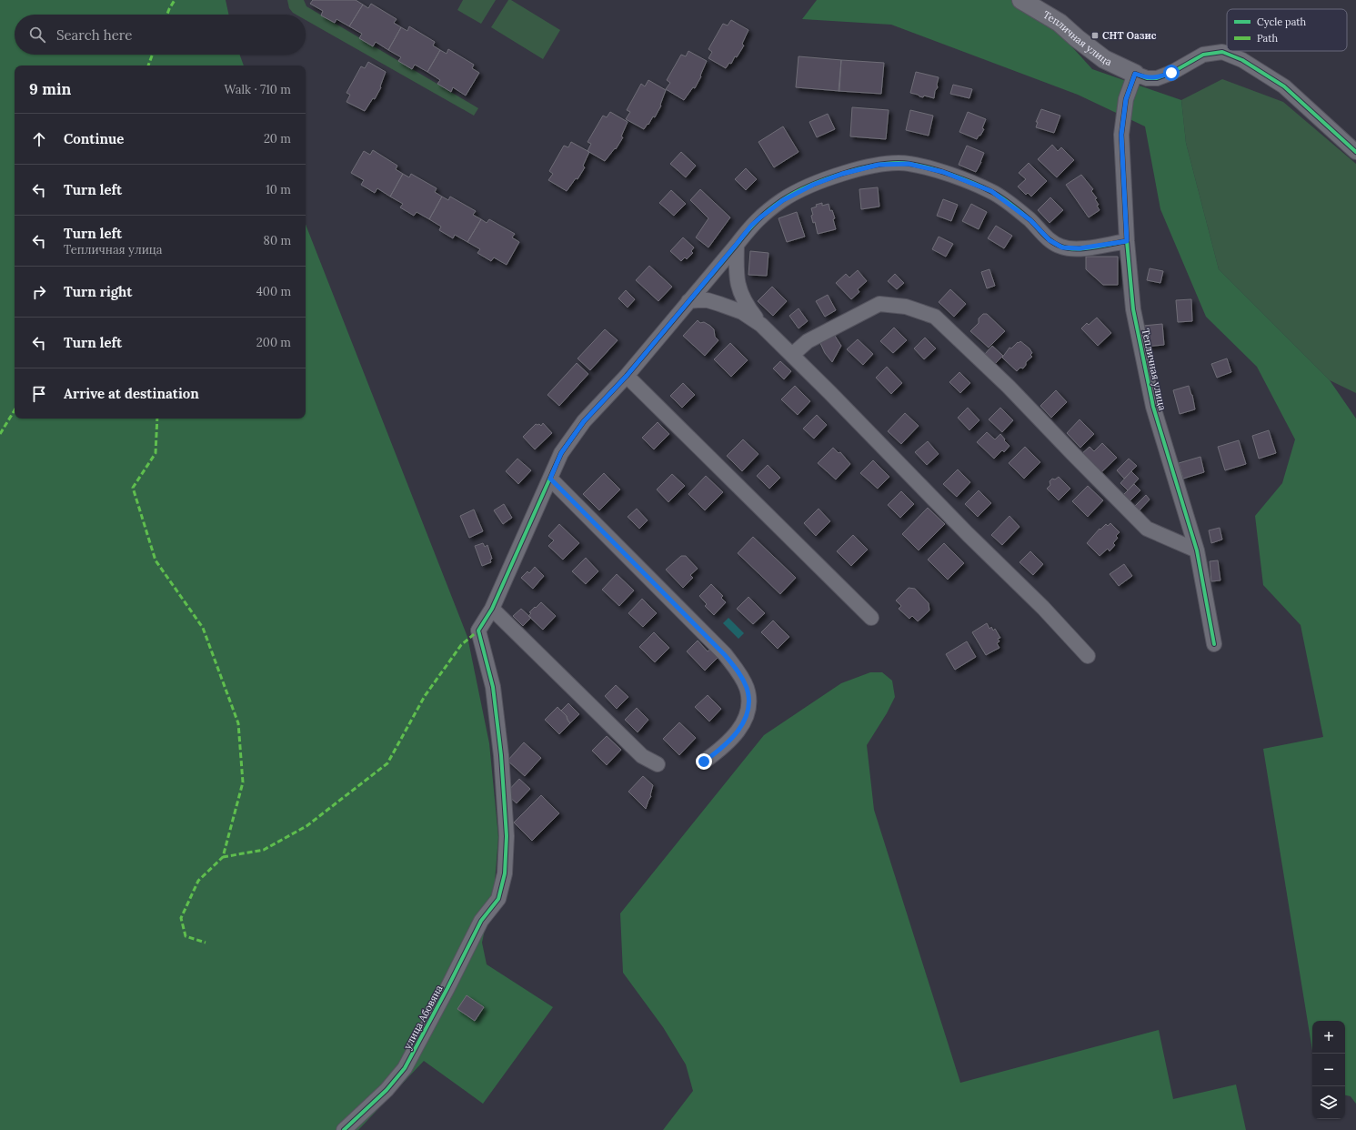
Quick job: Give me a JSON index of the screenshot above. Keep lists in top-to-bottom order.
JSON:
{
  "streets": {
    "street": ["Тепличная улица", "улица Абовяна"]
  },
  "places": {
    "transit": ["СНТ Оазис"]
  },
  "legend": ["Cycle path", "Path"],
  "page": {
    "search": "Search here",
    "heading": ["9 min", "Walk · 710 m"],
    "list": [
      ["Continue", "20 m"],
      ["Turn left", "10 m"],
      ["Turn left", "Тепличная улица", "80 m"],
      ["Turn right", "400 m"],
      ["Turn left", "200 m"],
      "Arrive at destination"
    ],
    "map_buttons": ["+", "−"]
  }
}
